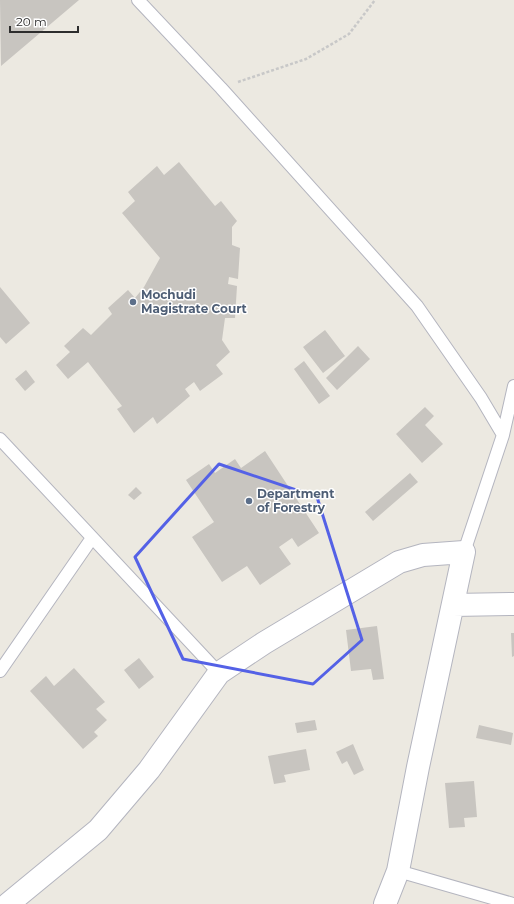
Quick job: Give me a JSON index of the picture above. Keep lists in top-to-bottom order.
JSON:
{
  "places": ["Mochudi Magistrate Court", "Department of Forestry"],
  "scale_bar": "20 m"
}
